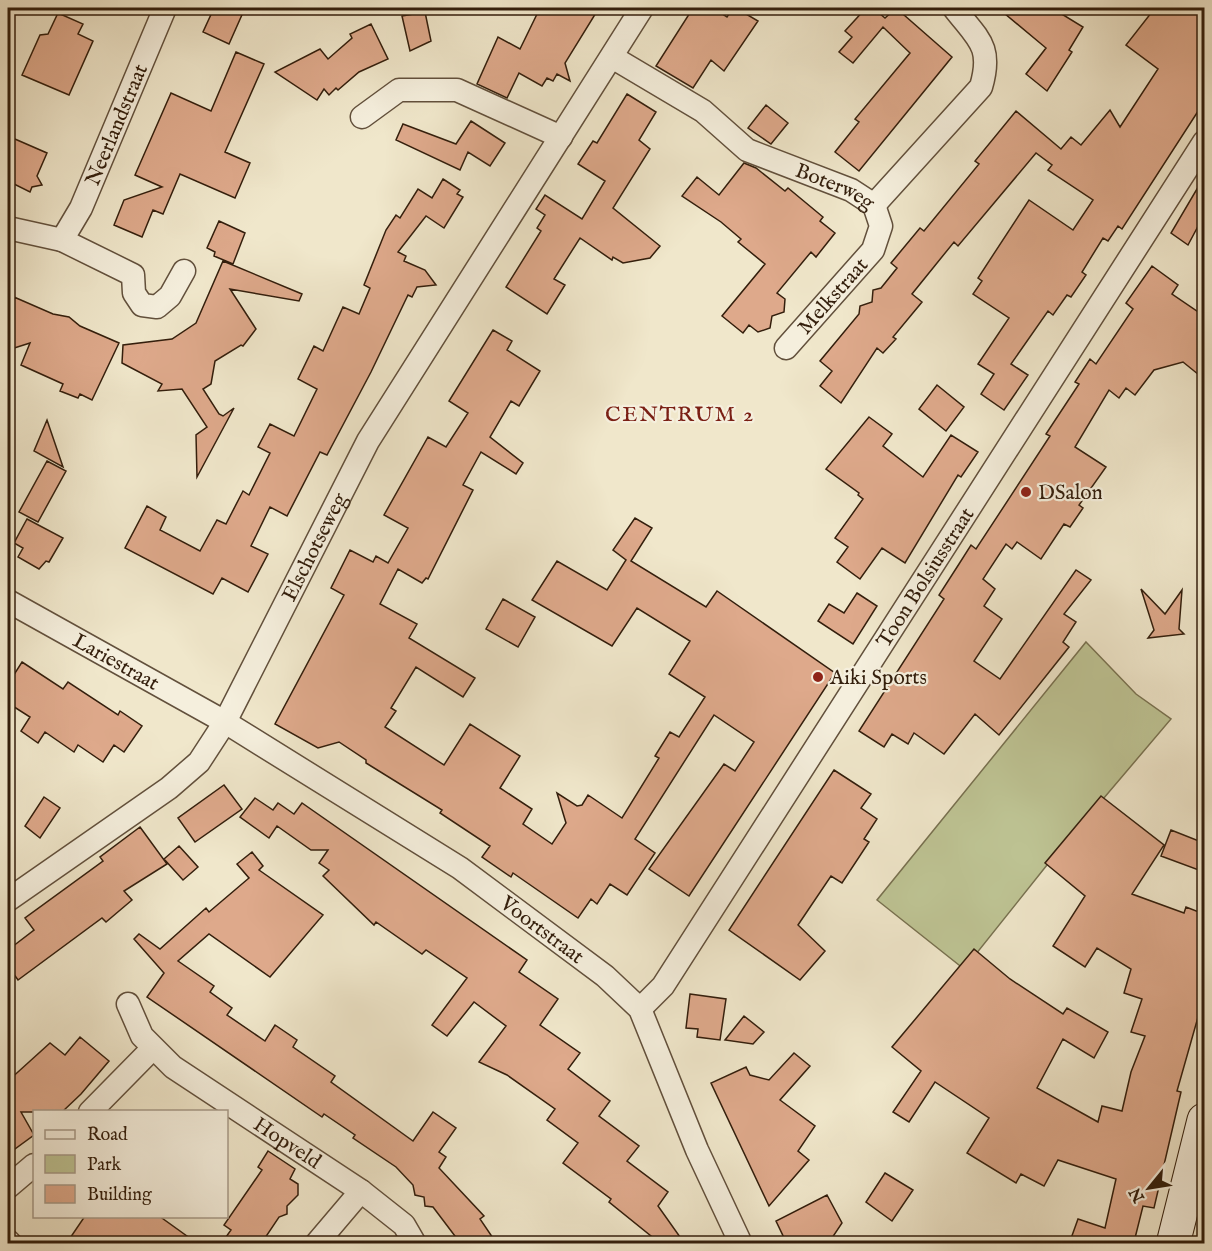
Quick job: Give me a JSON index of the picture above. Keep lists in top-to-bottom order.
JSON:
{
  "streets": {
    "street": [
      "Neerlandstraat",
      "Boterweg",
      "Melkstraat",
      "Elschotseweg",
      "Toon Bolsiusstraat",
      "Lariestraat",
      "Voortstraat",
      "Hopveld"
    ]
  },
  "crossings": [
    ["Boterweg", "Melkstraat"],
    ["Boterweg", "Elschotseweg"],
    ["Elschotseweg", "Lariestraat"],
    ["Elschotseweg", "Voortstraat"],
    ["Toon Bolsiusstraat", "Voortstraat"],
    ["Lariestraat", "Voortstraat"]
  ],
  "districts": ["CENTRUM 2"],
  "places": ["DSalon", "Aiki Sports"],
  "legend": ["Road", "Park", "Building"],
  "north": "bottom left"
}
